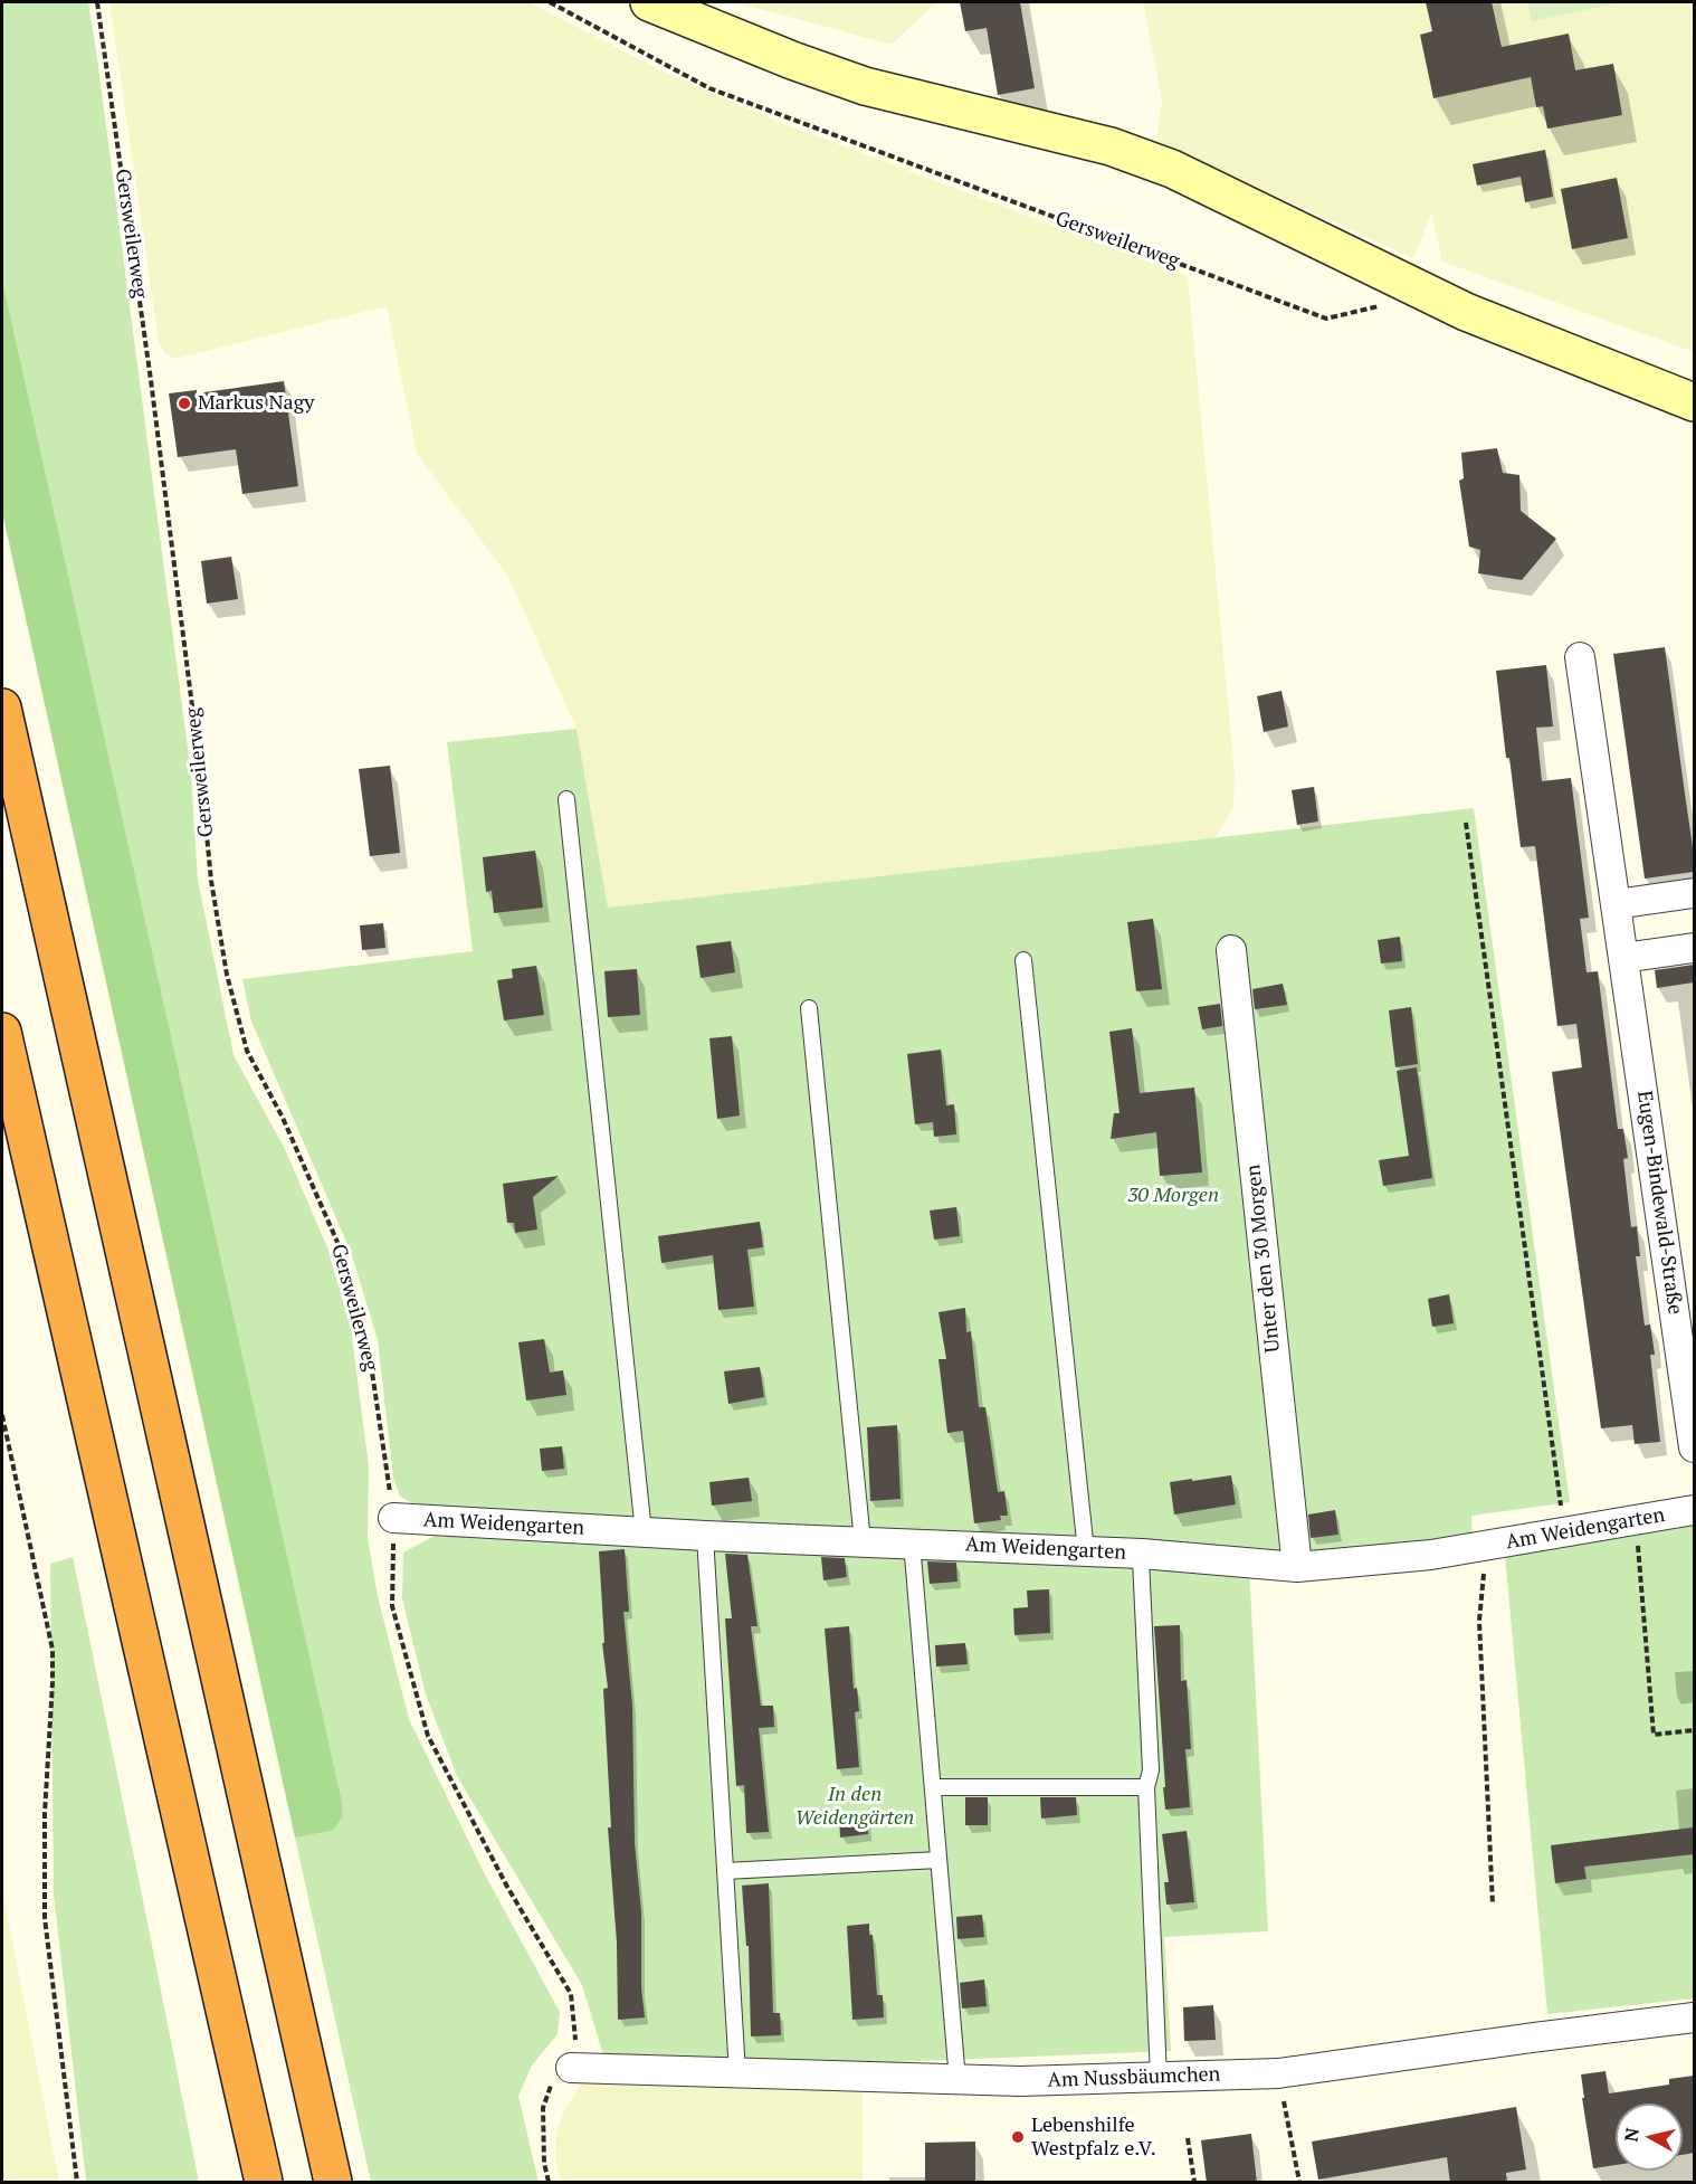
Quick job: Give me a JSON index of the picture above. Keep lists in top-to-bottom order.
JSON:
{
  "streets": {
    "street": [
      "Eugen-Bindewald-Straße",
      "Unter den 30 Morgen",
      "Am Weidengarten",
      "Am Nussbäumchen"
    ],
    "path": ["Gersweilerweg"]
  },
  "crossings": [
    ["Gersweilerweg", "Am Weidengarten"],
    ["Gersweilerweg", "Am Nussbäumchen"],
    ["Unter den 30 Morgen", "Am Weidengarten"]
  ],
  "parks": ["30 Morgen", "In den Weidengärten"],
  "places": ["Markus Nagy", "Lebenshilfe Westpfalz e.V."],
  "north": "left"
}
